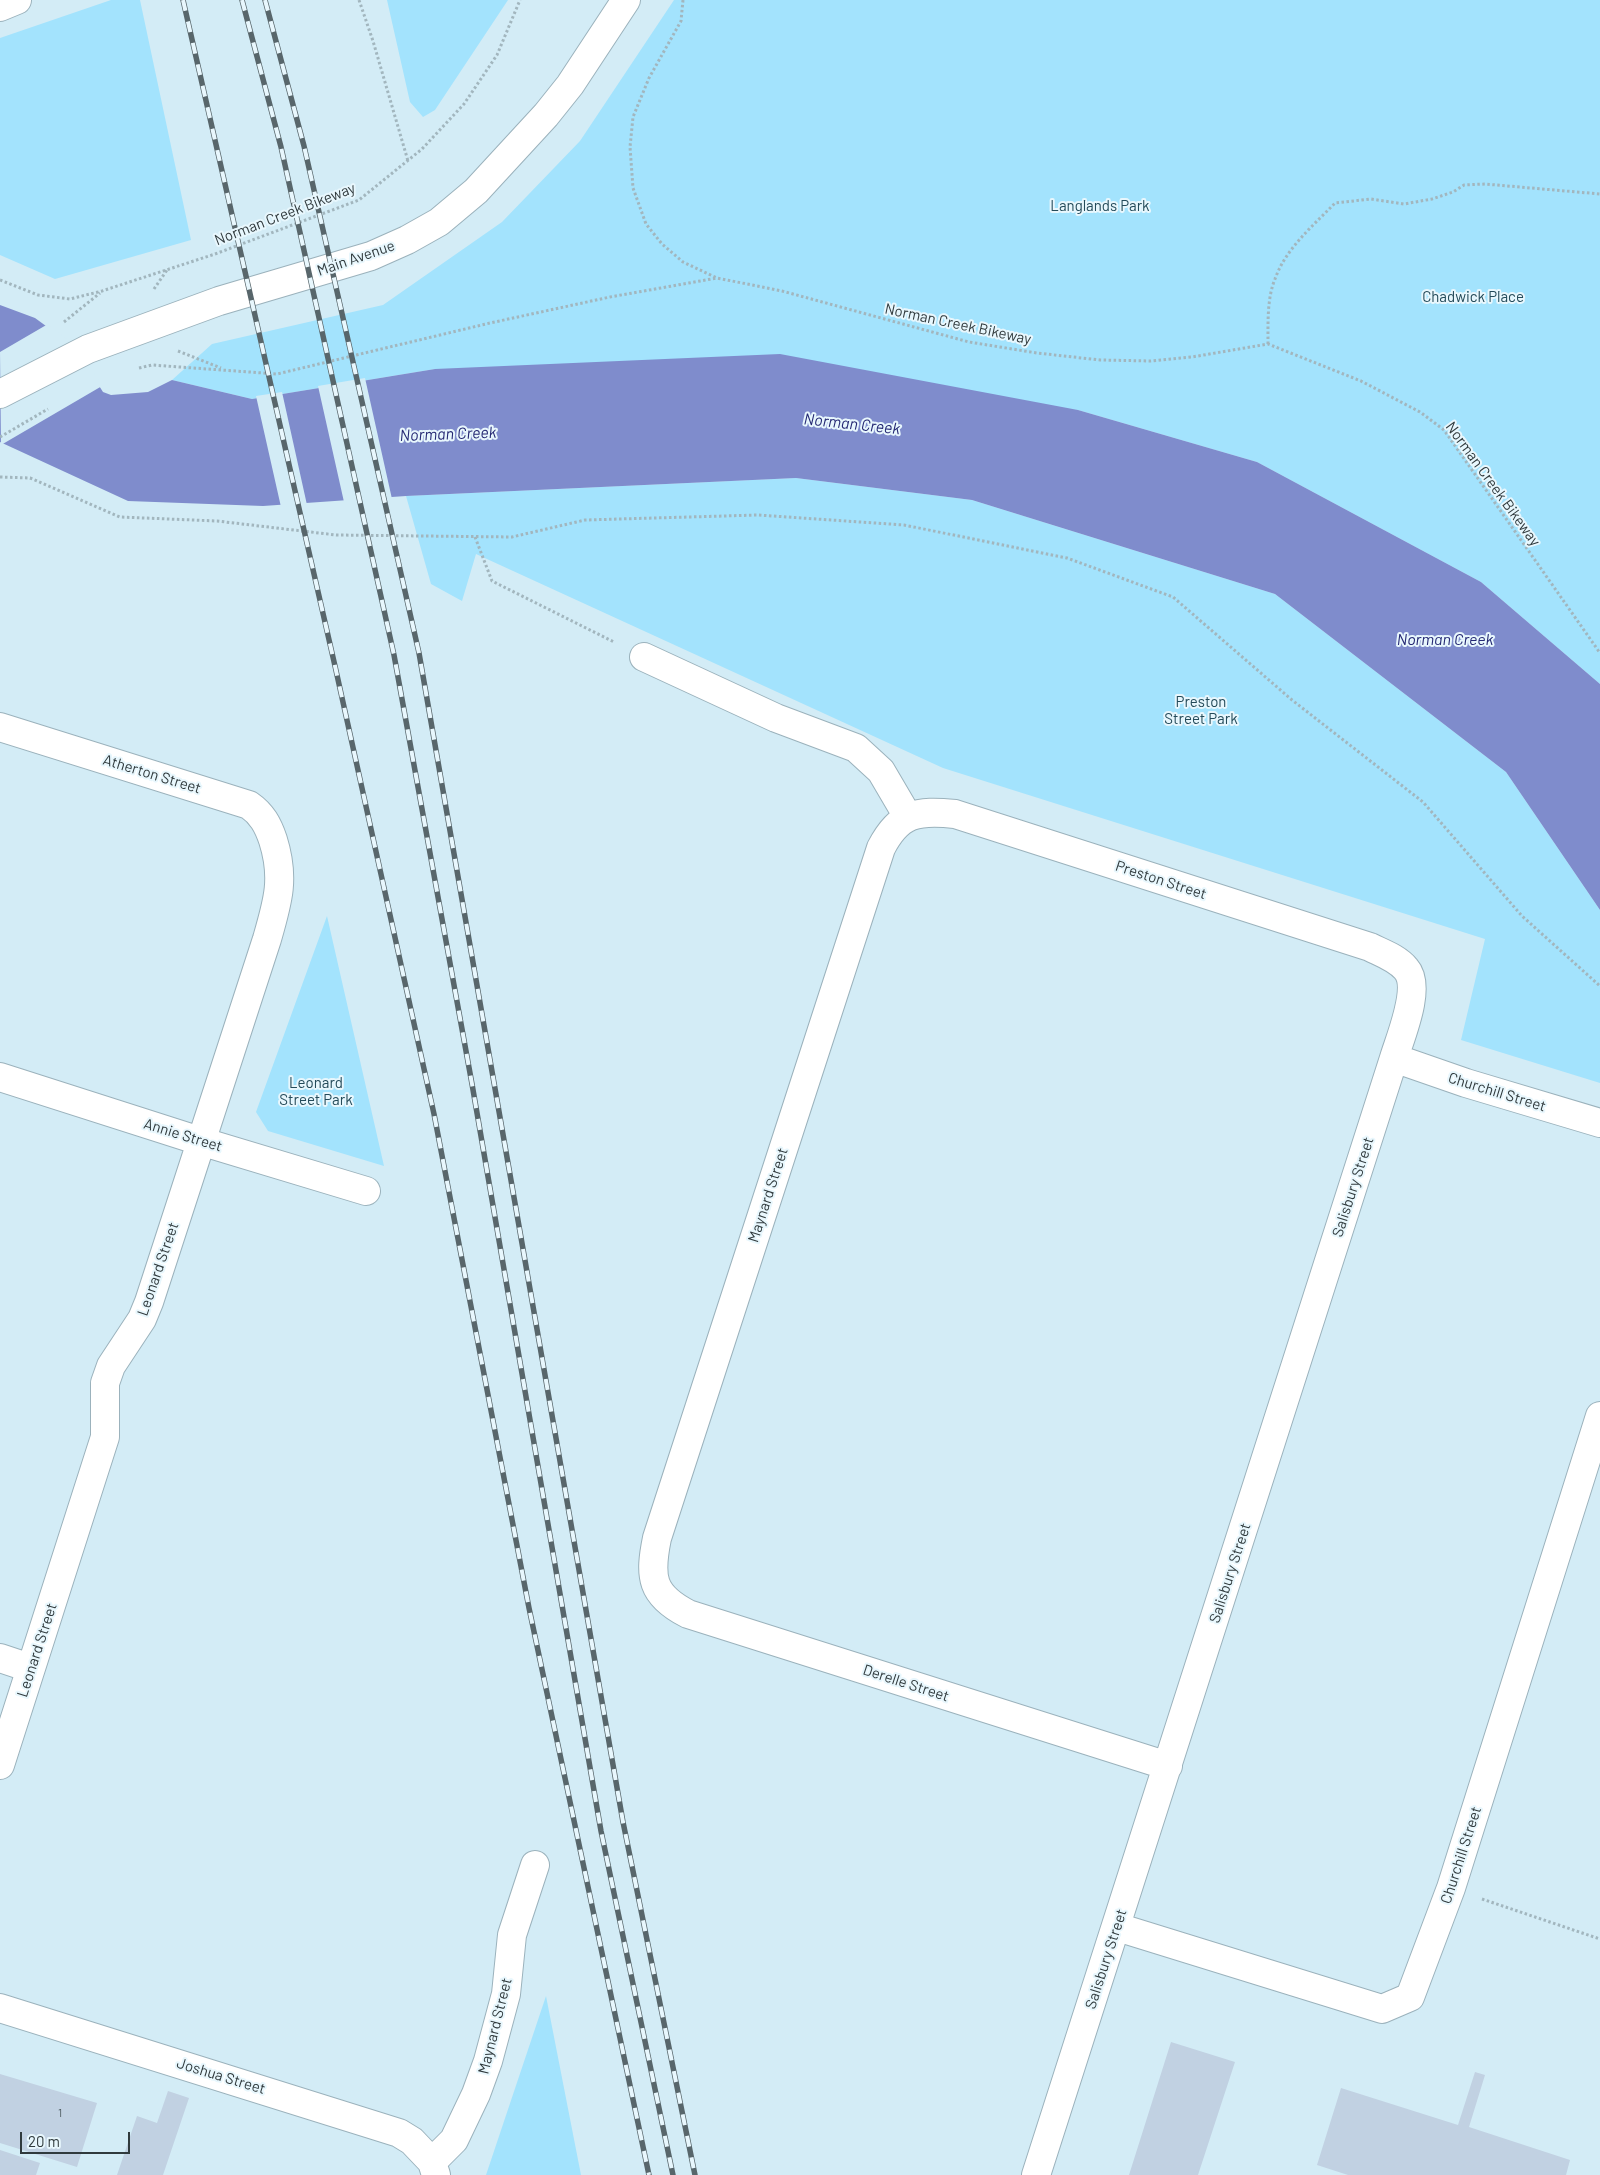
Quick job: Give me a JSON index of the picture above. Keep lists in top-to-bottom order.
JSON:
{
  "streets": {
    "street": [
      "Main Avenue",
      "Atherton Street",
      "Preston Street",
      "Churchill Street",
      "Annie Street",
      "Salisbury Street",
      "Maynard Street",
      "Leonard Street",
      "Derelle Street",
      "Joshua Street"
    ],
    "path": ["Norman Creek Bikeway"]
  },
  "crossings": [
    ["Atherton Street", "Leonard Street"],
    ["Preston Street", "Salisbury Street"],
    ["Preston Street", "Maynard Street"],
    ["Churchill Street", "Salisbury Street"],
    ["Annie Street", "Leonard Street"],
    ["Salisbury Street", "Derelle Street"],
    ["Maynard Street", "Derelle Street"],
    ["Maynard Street", "Joshua Street"]
  ],
  "water": ["Norman Creek"],
  "parks": [
    "Langlands Park",
    "Chadwick Place",
    "Preston Street Park",
    "Leonard Street Park"
  ],
  "house_numbers": ["1"],
  "scale_bar": "20 m"
}
